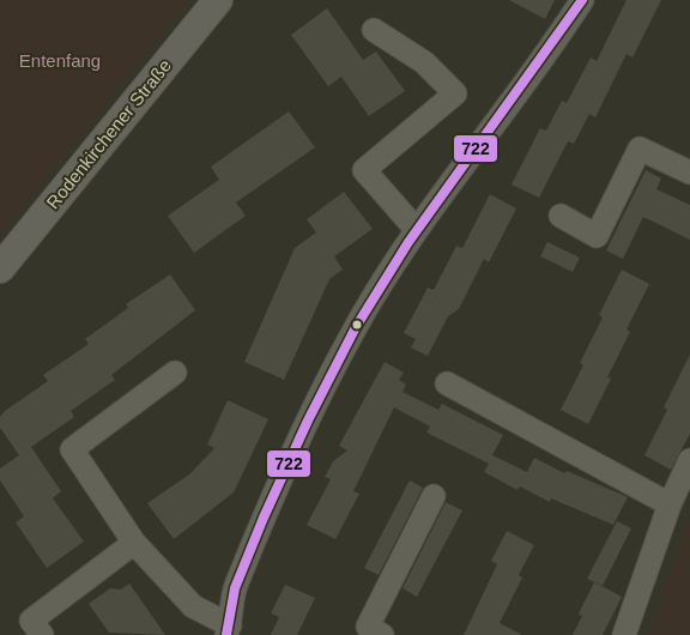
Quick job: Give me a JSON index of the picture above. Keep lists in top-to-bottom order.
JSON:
{
  "streets": {
    "main road": ["Rodenkirchener Straße"]
  },
  "parks": ["Entenfang"],
  "lines": ["transit line 722"]
}
